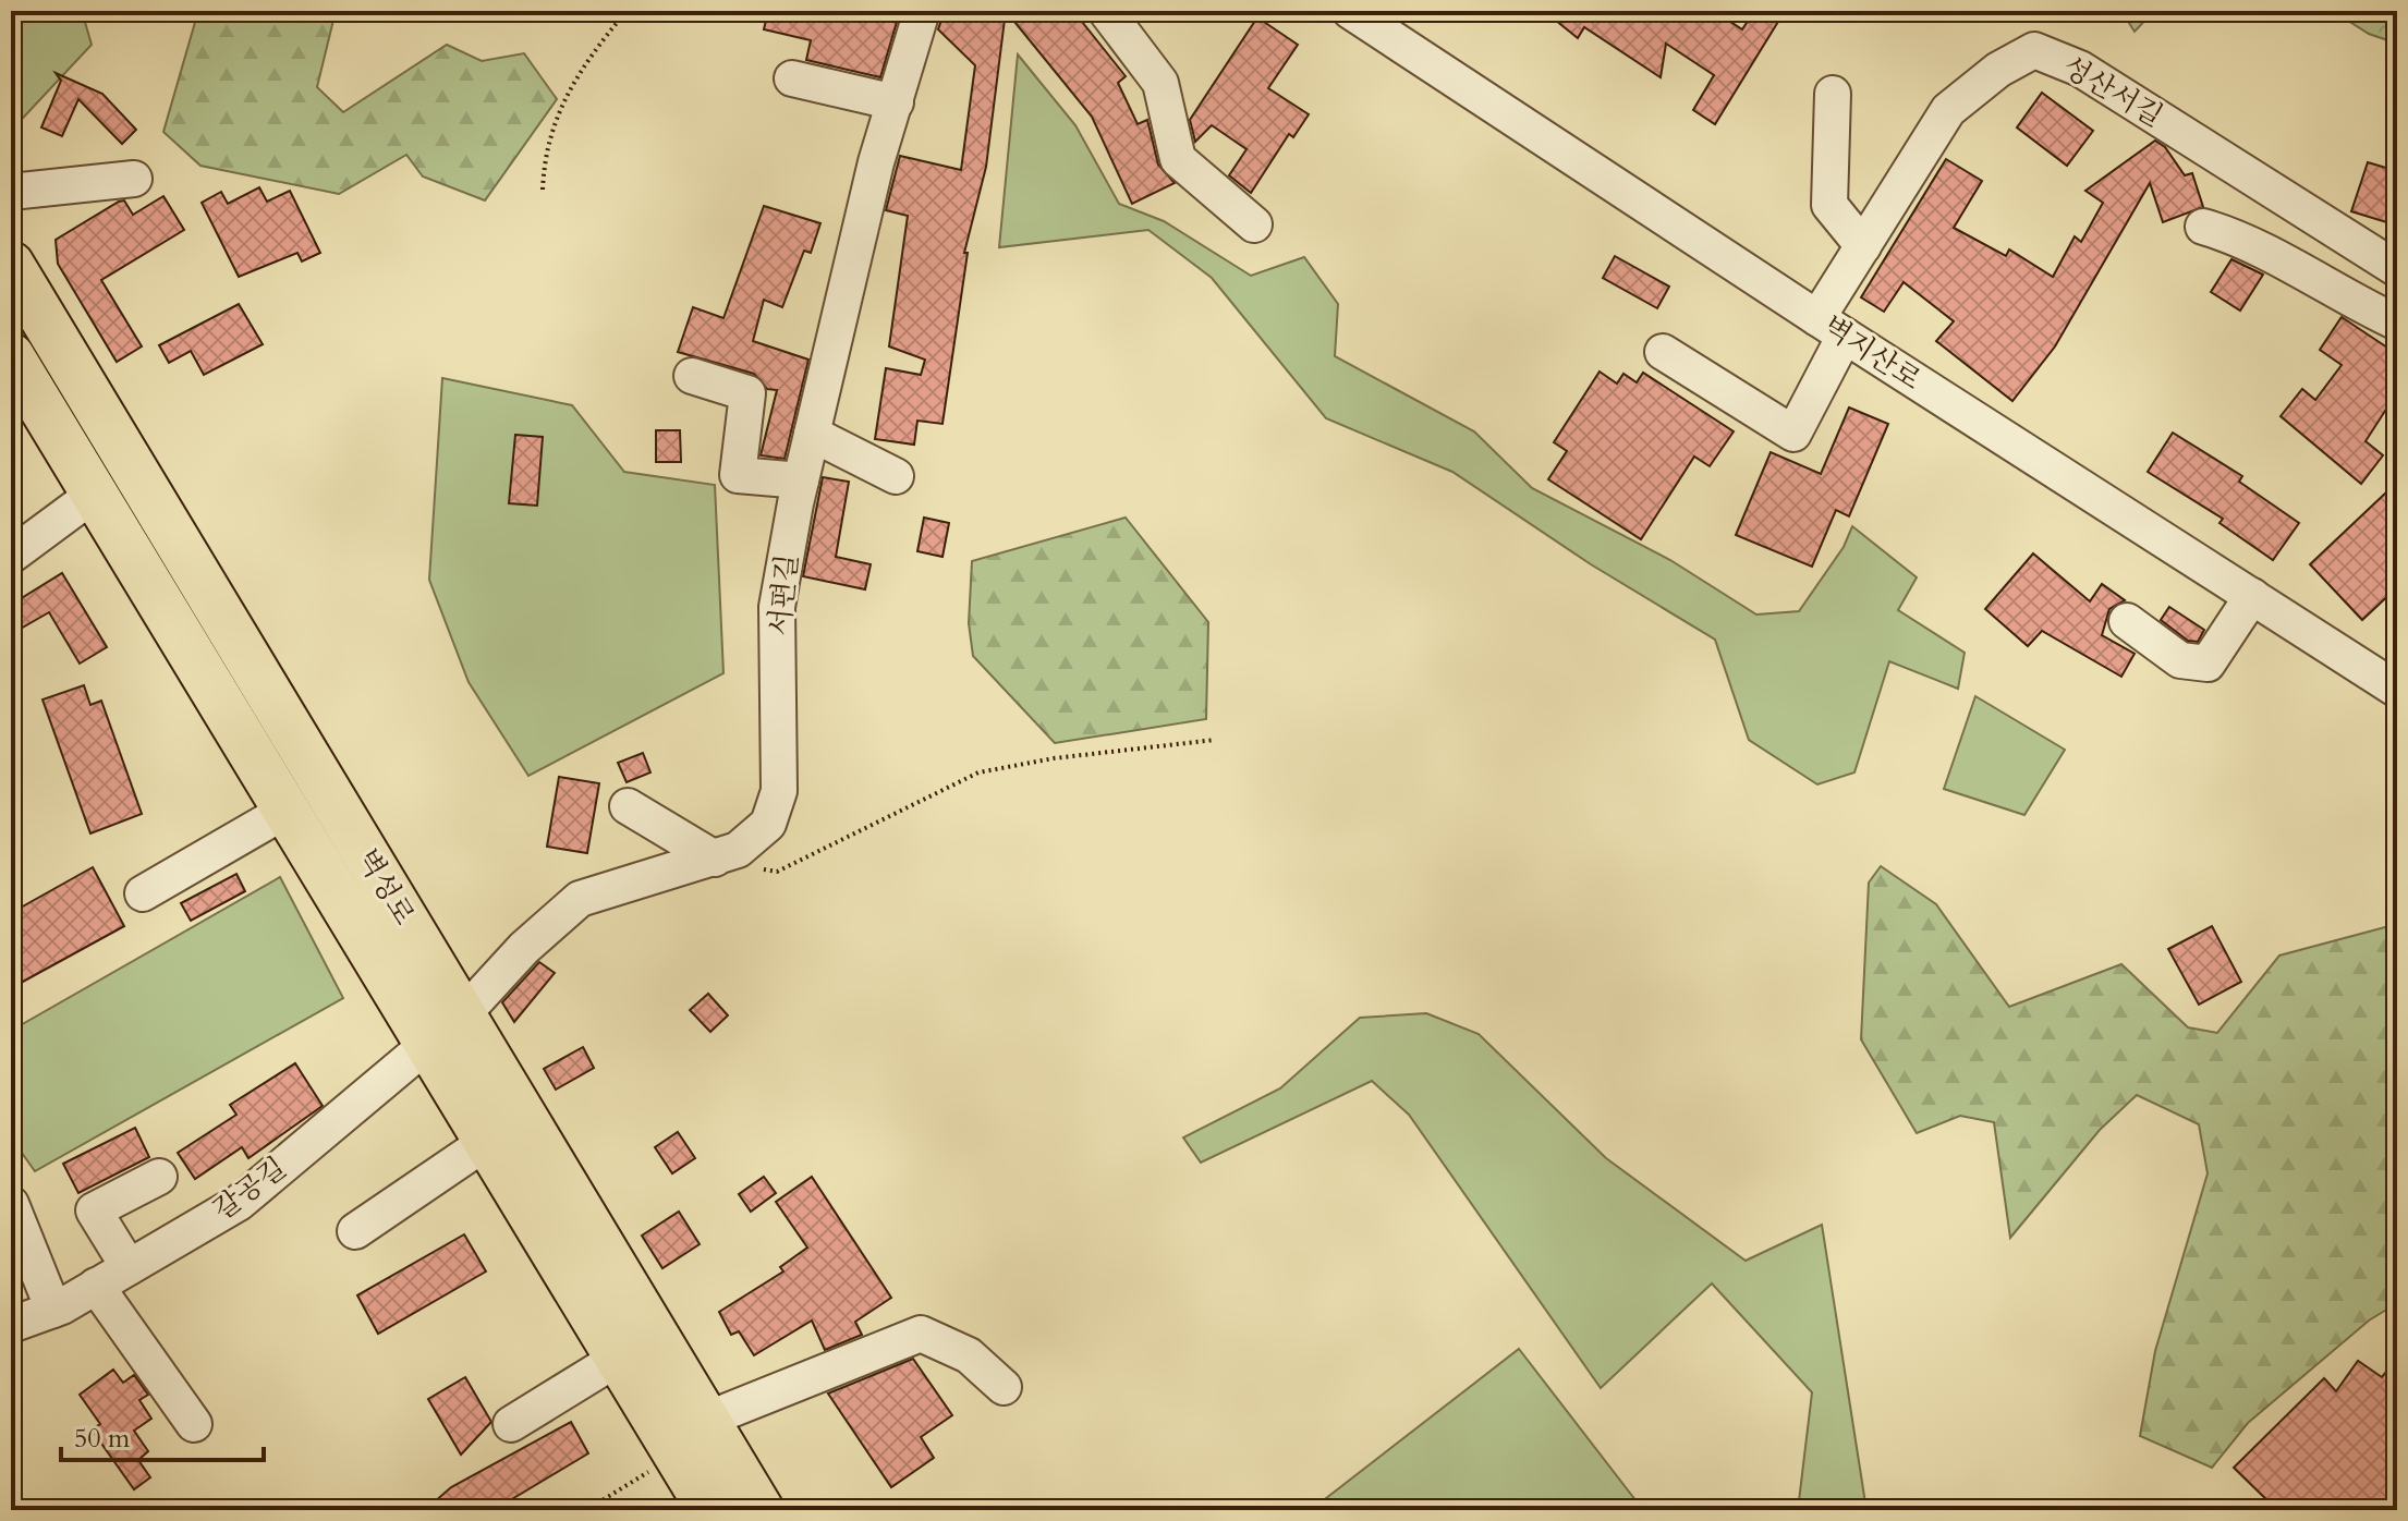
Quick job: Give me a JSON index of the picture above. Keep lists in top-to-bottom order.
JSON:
{
  "streets": {
    "main road": ["벽성로"],
    "street": [
      "성산서길",
      "벽지산로",
      "서편길",
      "갈공길"
    ]
  },
  "crossings": [
    ["성산서길", "벽지산로"],
    ["서편길", "벽성로"],
    ["서편길", "갈공길"],
    ["벽성로", "갈공길"]
  ],
  "scale_bar": "50 m"
}
